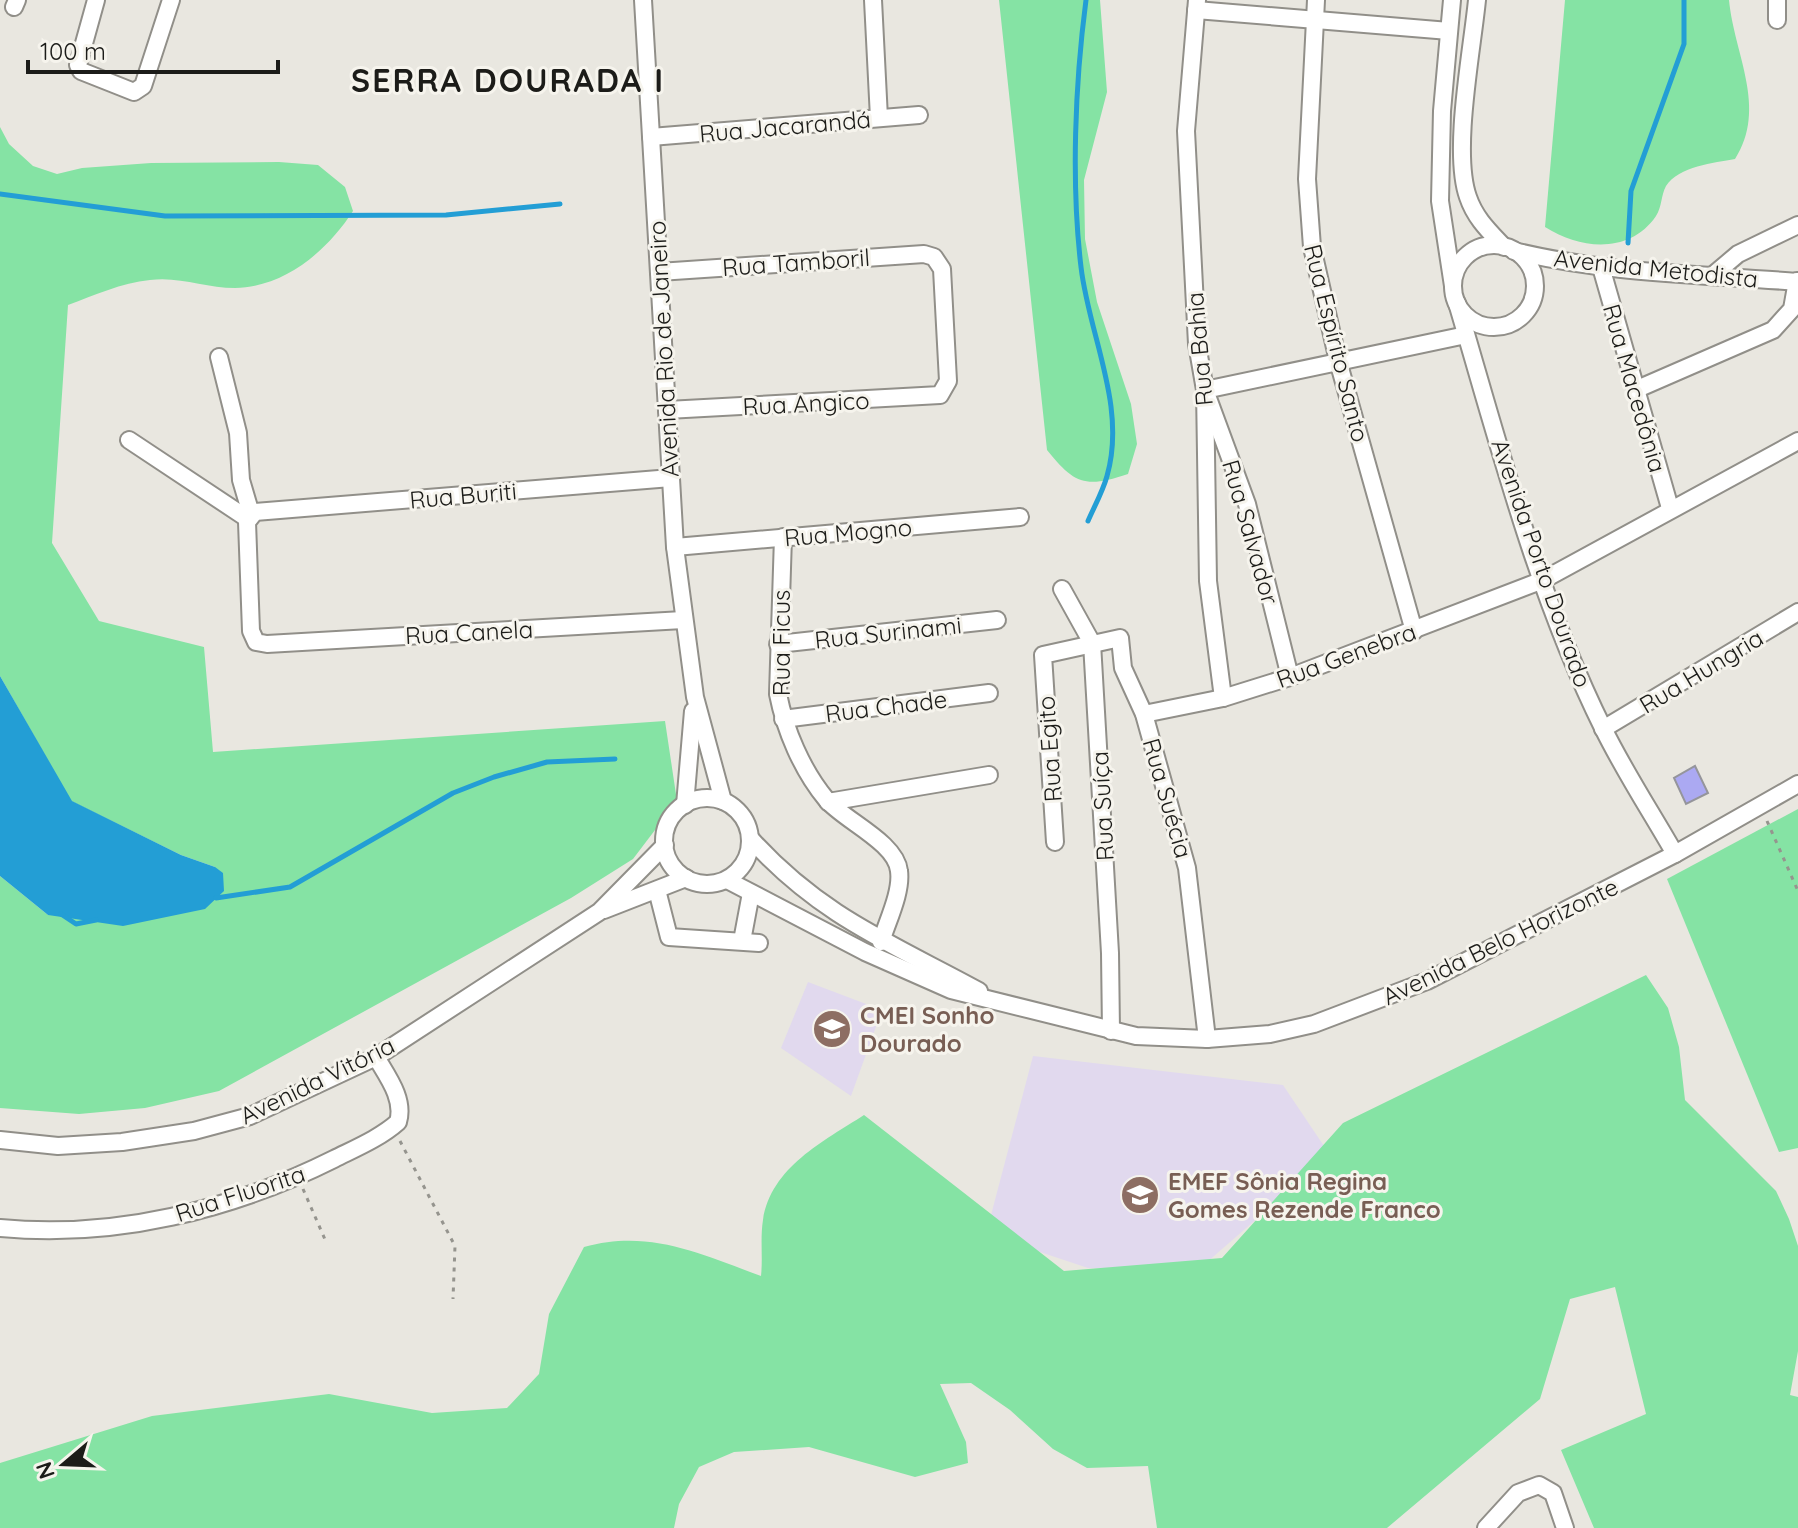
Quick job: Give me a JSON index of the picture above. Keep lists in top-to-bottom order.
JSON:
{
  "streets": {
    "street": [
      "Rua Jacarandá",
      "Rua Tamboril",
      "Avenida Metodista",
      "Rua Espírito Santo",
      "Avenida Rio de Janeiro",
      "Rua Bahia",
      "Rua Macedônia",
      "Rua Angico",
      "Rua Buriti",
      "Rua Mogno",
      "Rua Salvador",
      "Avenida Porto Dourado",
      "Rua Canela",
      "Rua Surinami",
      "Rua Ficus",
      "Rua Genebra",
      "Rua Hungria",
      "Rua Chade",
      "Rua Egito",
      "Rua Suécia",
      "Rua Suíça",
      "Avenida Belo Horizonte",
      "Avenida Vitória",
      "Rua Fluorita"
    ]
  },
  "crossings": [
    ["Rua Jacarandá", "Avenida Rio de Janeiro"],
    ["Rua Tamboril", "Avenida Rio de Janeiro"],
    ["Rua Tamboril", "Rua Angico"],
    ["Avenida Metodista", "Rua Macedônia"],
    ["Avenida Metodista", "Avenida Porto Dourado"],
    ["Rua Espírito Santo", "Rua Genebra"],
    ["Avenida Rio de Janeiro", "Rua Angico"],
    ["Avenida Rio de Janeiro", "Rua Buriti"],
    ["Avenida Rio de Janeiro", "Rua Mogno"],
    ["Avenida Rio de Janeiro", "Rua Canela"],
    ["Avenida Rio de Janeiro", "Avenida Belo Horizonte"],
    ["Avenida Rio de Janeiro", "Avenida Vitória"],
    ["Rua Bahia", "Rua Salvador"],
    ["Rua Bahia", "Rua Genebra"],
    ["Rua Macedônia", "Rua Genebra"],
    ["Rua Buriti", "Rua Canela"],
    ["Rua Mogno", "Rua Ficus"],
    ["Rua Salvador", "Rua Genebra"],
    ["Avenida Porto Dourado", "Rua Genebra"],
    ["Avenida Porto Dourado", "Rua Hungria"],
    ["Avenida Porto Dourado", "Avenida Belo Horizonte"],
    ["Rua Surinami", "Rua Ficus"],
    ["Rua Ficus", "Rua Chade"],
    ["Rua Ficus", "Avenida Belo Horizonte"],
    ["Rua Genebra", "Rua Suécia"],
    ["Rua Egito", "Rua Suécia"],
    ["Rua Suécia", "Rua Suíça"],
    ["Rua Suécia", "Avenida Belo Horizonte"],
    ["Rua Suíça", "Avenida Belo Horizonte"],
    ["Avenida Belo Horizonte", "Avenida Vitória"]
  ],
  "districts": ["SERRA DOURADA I"],
  "places": {
    "school or university": ["CMEI Sonho Dourado", "EMEF Sônia Regina Gomes Rezende Franco"]
  },
  "scale_bar": "100 m",
  "north": "left"
}
